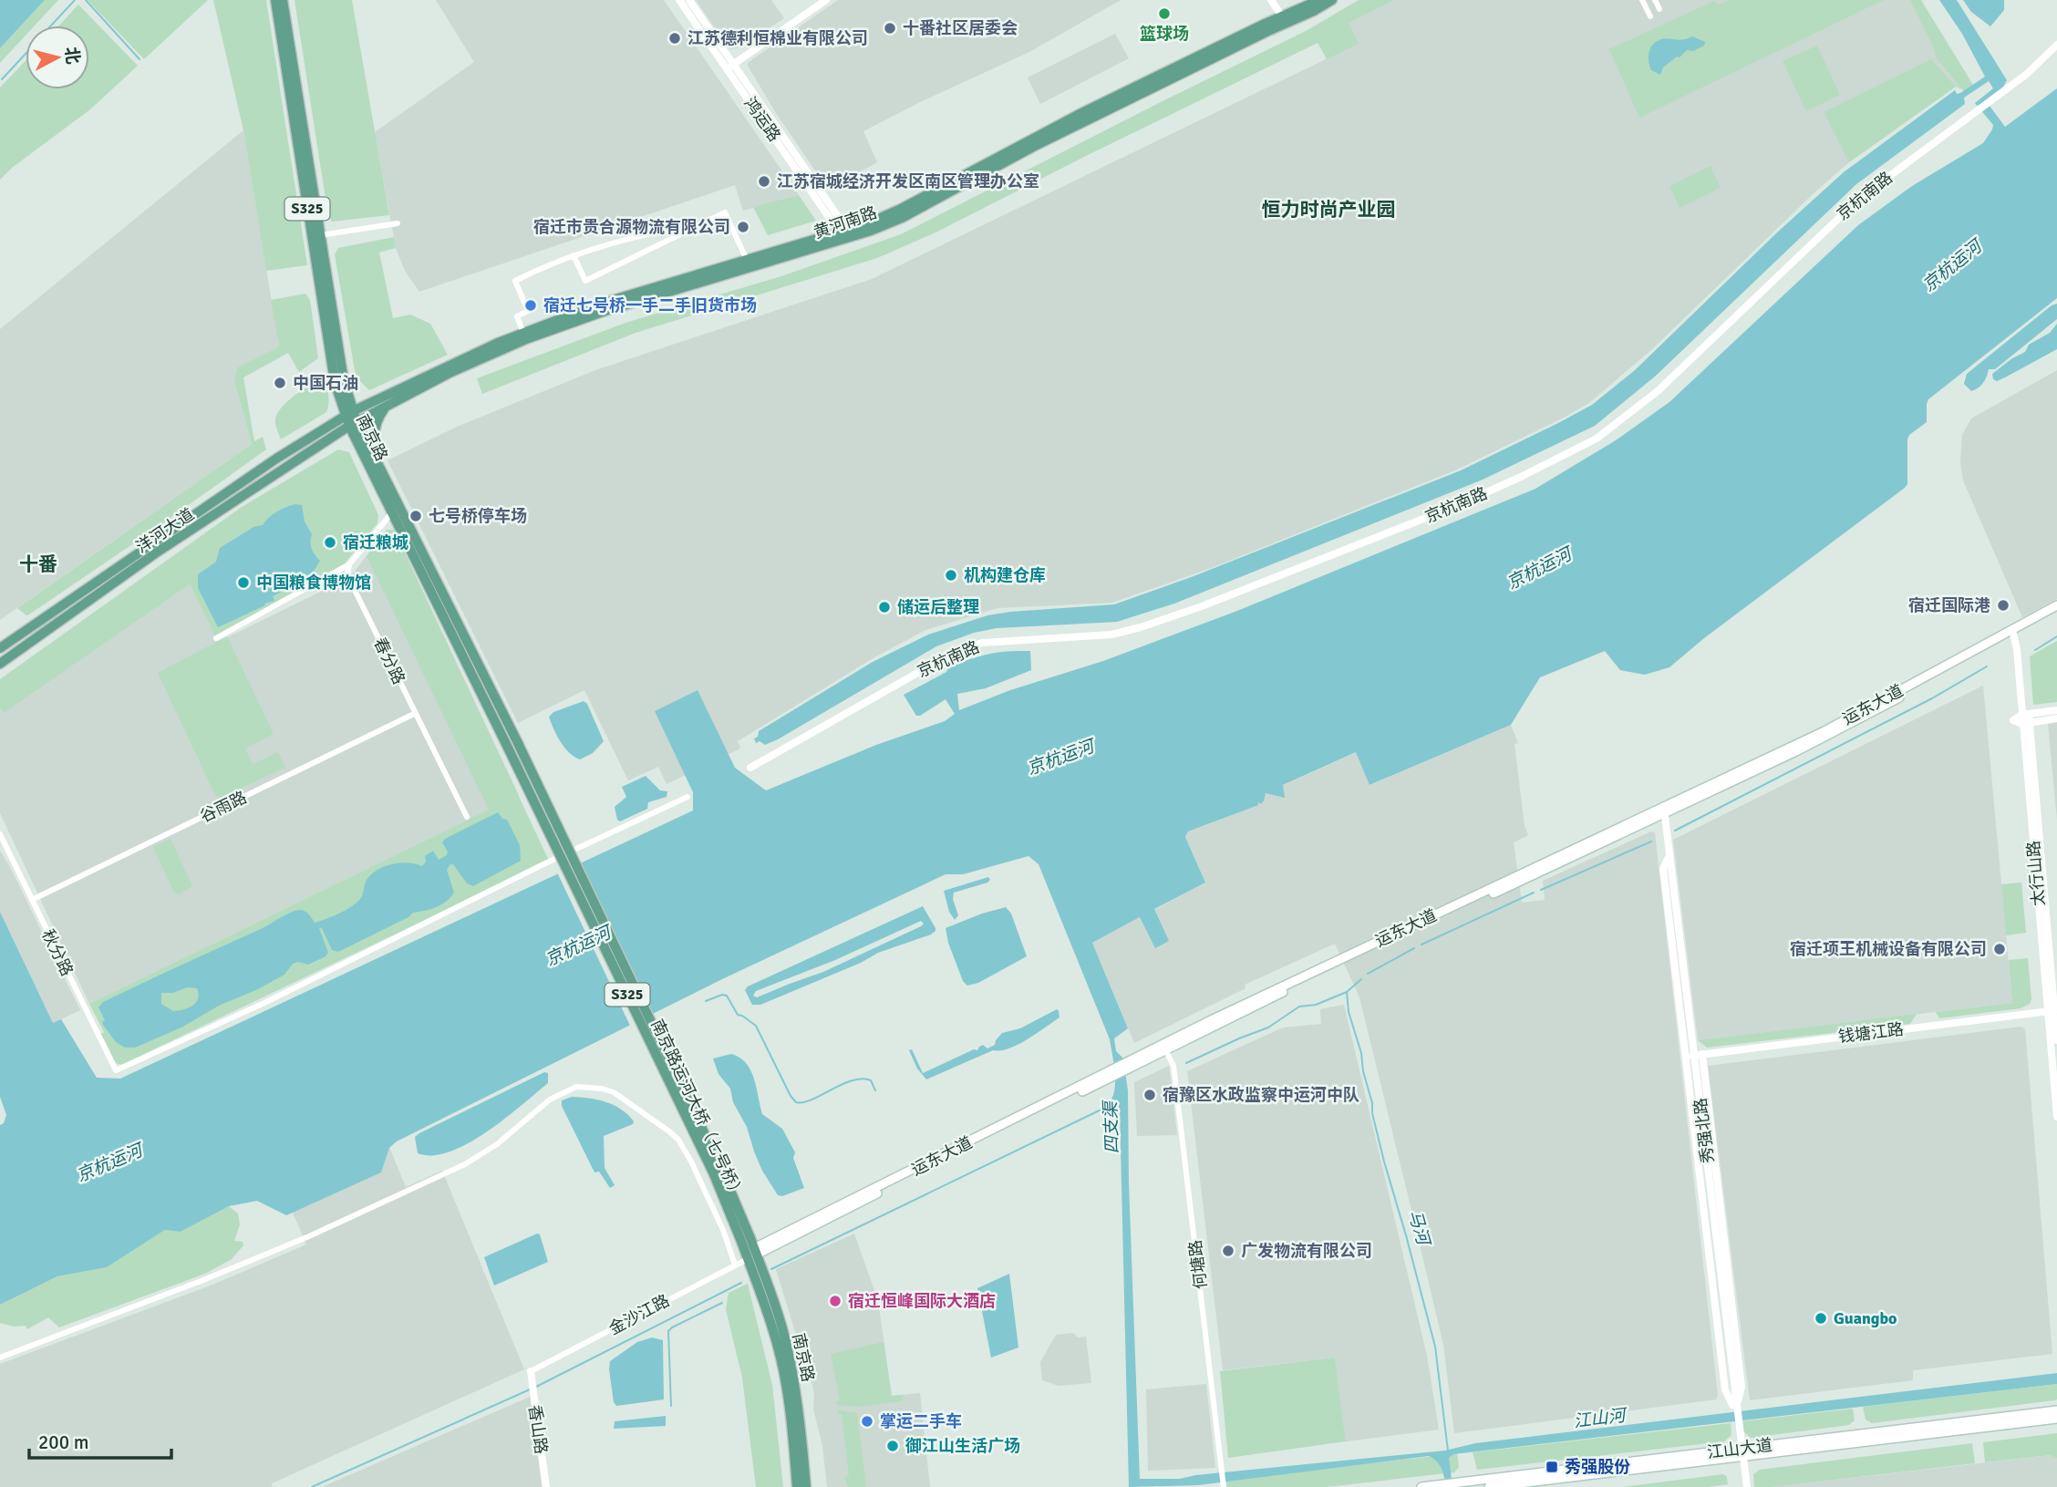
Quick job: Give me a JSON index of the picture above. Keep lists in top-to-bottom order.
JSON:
{
  "streets": {
    "main road": [
      "S325",
      "黄河南路",
      "南京路",
      "洋河大道",
      "运东大道",
      "南京路运河大桥（七号桥）",
      "江山大道"
    ],
    "street": [
      "鸿运路",
      "京杭南路",
      "春分路",
      "谷雨路",
      "太行山路",
      "秋分路",
      "钱塘江路",
      "何塘路",
      "金沙江路",
      "香山路"
    ]
  },
  "crossings": [
    ["鸿运路", "黄河南路"],
    ["黄河南路", "南京路"],
    ["黄河南路", "洋河大道"],
    ["南京路", "洋河大道"],
    ["南京路", "运东大道"],
    ["南京路", "南京路运河大桥（七号桥）"],
    ["南京路", "金沙江路"],
    ["春分路", "谷雨路"],
    ["运东大道", "太行山路"],
    ["运东大道", "何塘路"],
    ["运东大道", "金沙江路"],
    ["谷雨路", "秋分路"],
    ["太行山路", "钱塘江路"],
    ["金沙江路", "香山路"]
  ],
  "districts": ["恒力时尚产业园", "十番"],
  "water": [
    "京杭运河",
    "四支渠",
    "马河",
    "江山河"
  ],
  "places": {
    "other": [
      "篮球场",
      "十番社区居委会",
      "江苏德利恒棉业有限公司",
      "江苏宿城经济开发区南区管理办公室",
      "宿迁市贵合源物流有限公司",
      "宿迁七号桥一手二手旧货市场",
      "中国石油",
      "七号桥停车场",
      "宿迁粮城",
      "机构建仓库",
      "中国粮食博物馆",
      "宿迁国际港",
      "储运后整理",
      "宿迁项王机械设备有限公司",
      "宿豫区水政监察中运河中队",
      "广发物流有限公司",
      "宿迁恒峰国际大酒店",
      "Guangbo",
      "掌运二手车",
      "御江山生活广场"
    ],
    "transit": ["秀强股份"]
  },
  "scale_bar": "200 m",
  "north": "right"
}
